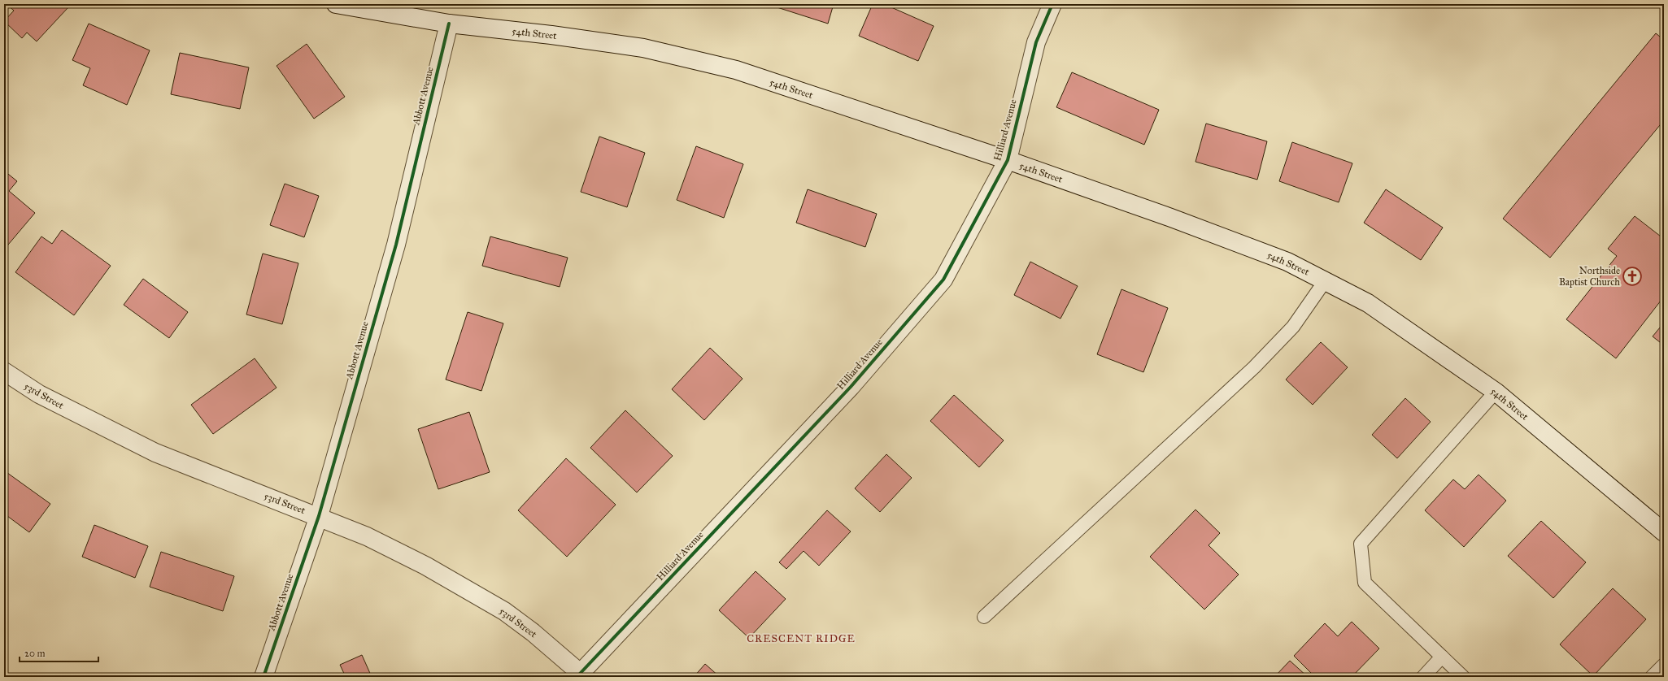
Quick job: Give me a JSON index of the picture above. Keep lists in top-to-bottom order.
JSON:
{
  "streets": {
    "street": [
      "54th Street",
      "Abbott Avenue",
      "Hilliard Avenue",
      "53rd Street"
    ]
  },
  "crossings": [
    ["54th Street", "Abbott Avenue"],
    ["54th Street", "Hilliard Avenue"],
    ["Abbott Avenue", "53rd Street"],
    ["Hilliard Avenue", "53rd Street"]
  ],
  "districts": ["CRESCENT RIDGE"],
  "places": {
    "church": ["Northside Baptist Church"]
  },
  "scale_bar": "20 m"
}
